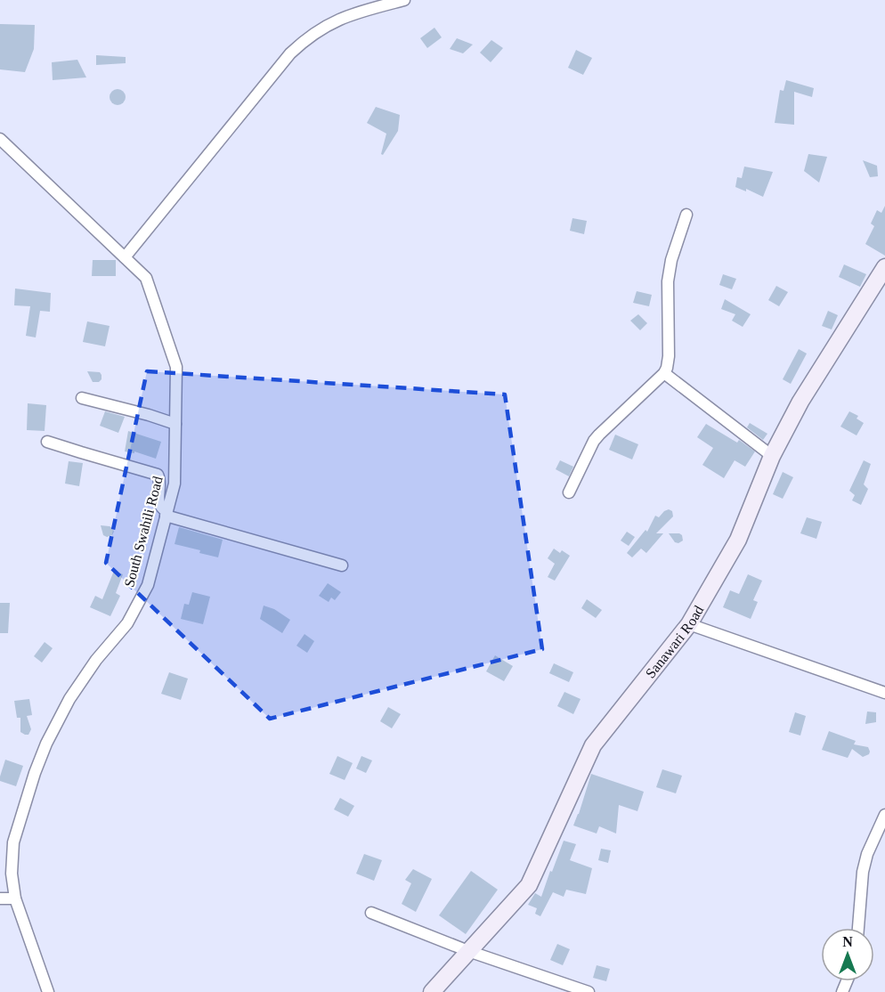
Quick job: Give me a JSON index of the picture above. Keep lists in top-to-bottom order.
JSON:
{
  "streets": {
    "street": ["South Swahili Road", "Sanawari Road"]
  },
  "north": "top"
}
